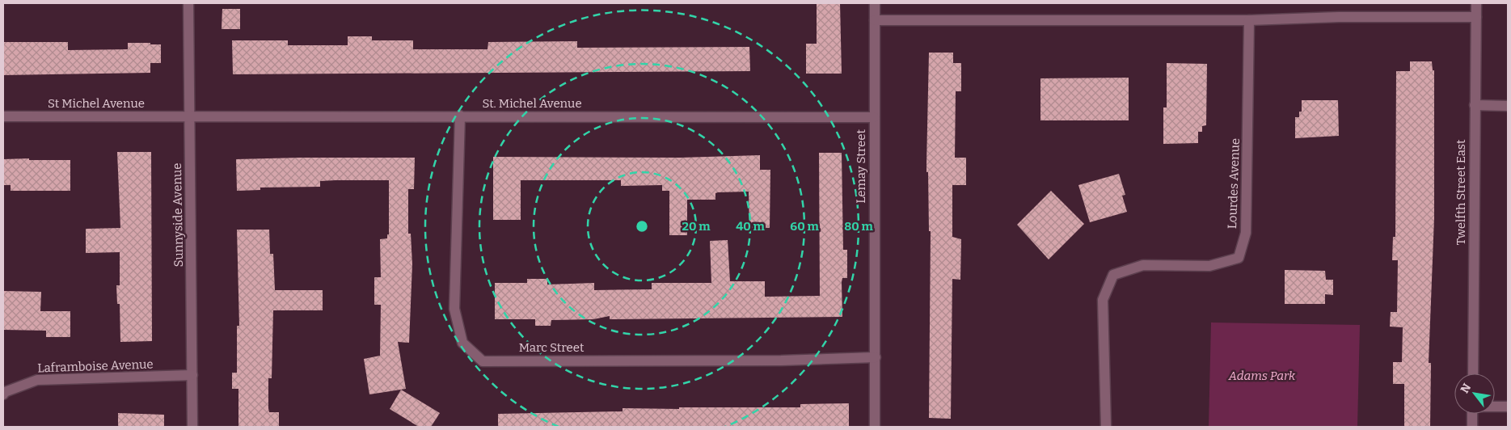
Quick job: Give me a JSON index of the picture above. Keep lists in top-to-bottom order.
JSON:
{
  "streets": {
    "street": [
      "St Michel Avenue",
      "St. Michel Avenue",
      "Lemay Street",
      "Lourdes Avenue",
      "Twelfth Street East",
      "Sunnyside Avenue",
      "Marc Street",
      "Laframboise Avenue"
    ]
  },
  "crossings": [
    ["St Michel Avenue", "St. Michel Avenue"],
    ["St Michel Avenue", "Sunnyside Avenue"],
    ["St. Michel Avenue", "Lemay Street"],
    ["St. Michel Avenue", "Sunnyside Avenue"],
    ["St. Michel Avenue", "Marc Street"],
    ["Lemay Street", "Marc Street"],
    ["Sunnyside Avenue", "Laframboise Avenue"]
  ],
  "parks": ["Adams Park"],
  "north": "top left",
  "rings": [
    "20 m",
    "40 m",
    "60 m",
    "80 m"
  ]
}
